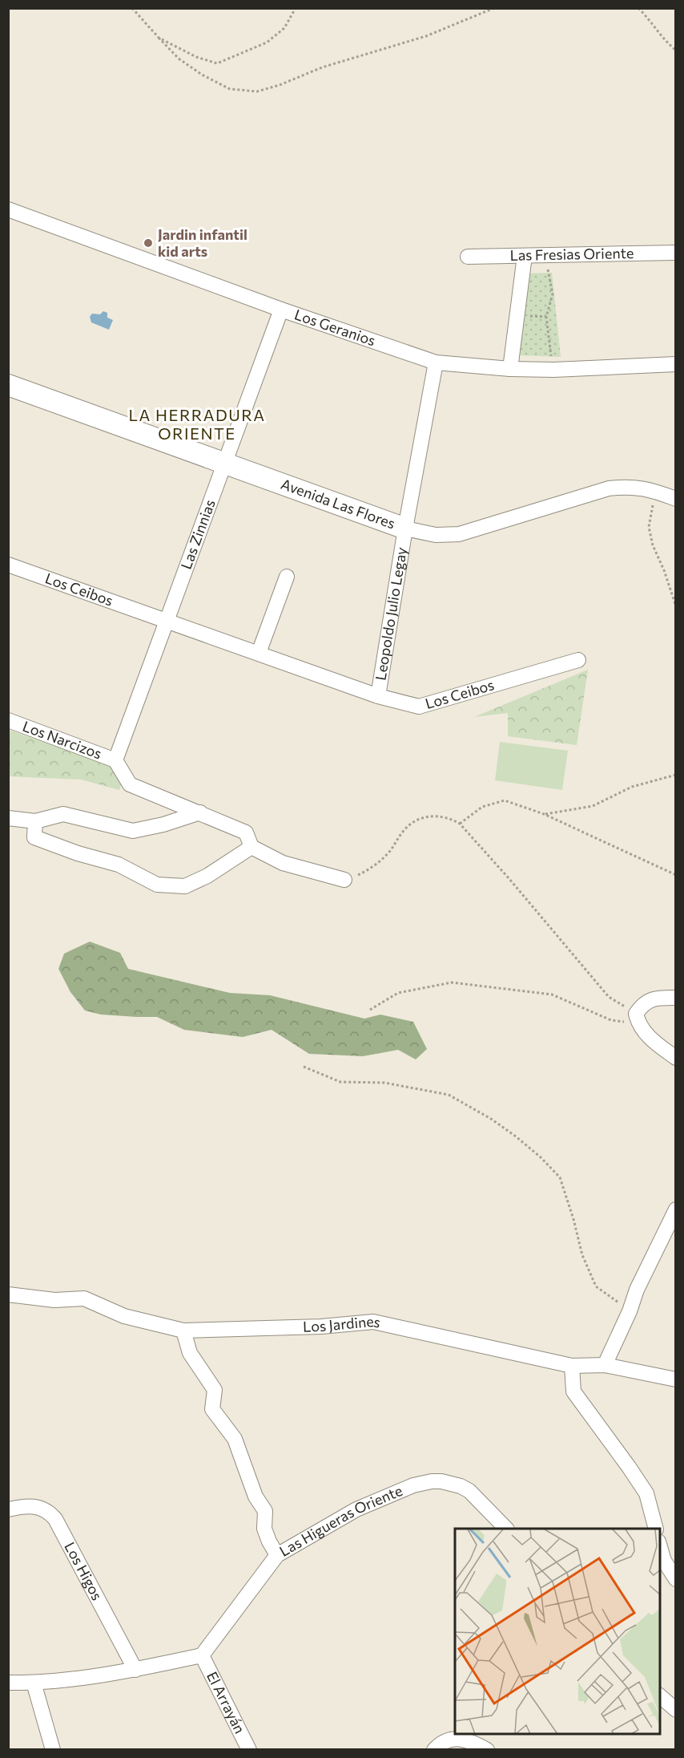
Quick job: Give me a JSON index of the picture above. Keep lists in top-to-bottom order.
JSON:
{
  "streets": {
    "street": [
      "Las Fresias Oriente",
      "Los Geranios",
      "Avenida Las Flores",
      "Las Zinnias",
      "Los Ceibos",
      "Leopoldo Julio Legay",
      "Los Narcizos",
      "Los Jardines",
      "Las Higueras Oriente",
      "Los Higos",
      "El Arrayán"
    ]
  },
  "crossings": [
    ["Los Geranios", "Las Zinnias"],
    ["Los Geranios", "Leopoldo Julio Legay"],
    ["Avenida Las Flores", "Las Zinnias"],
    ["Avenida Las Flores", "Leopoldo Julio Legay"],
    ["Las Zinnias", "Los Ceibos"],
    ["Las Zinnias", "Los Narcizos"],
    ["Los Ceibos", "Leopoldo Julio Legay"],
    ["Las Higueras Oriente", "El Arrayán"]
  ],
  "districts": ["LA HERRADURA ORIENTE"],
  "places": ["Jardin infantil kid arts"]
}
